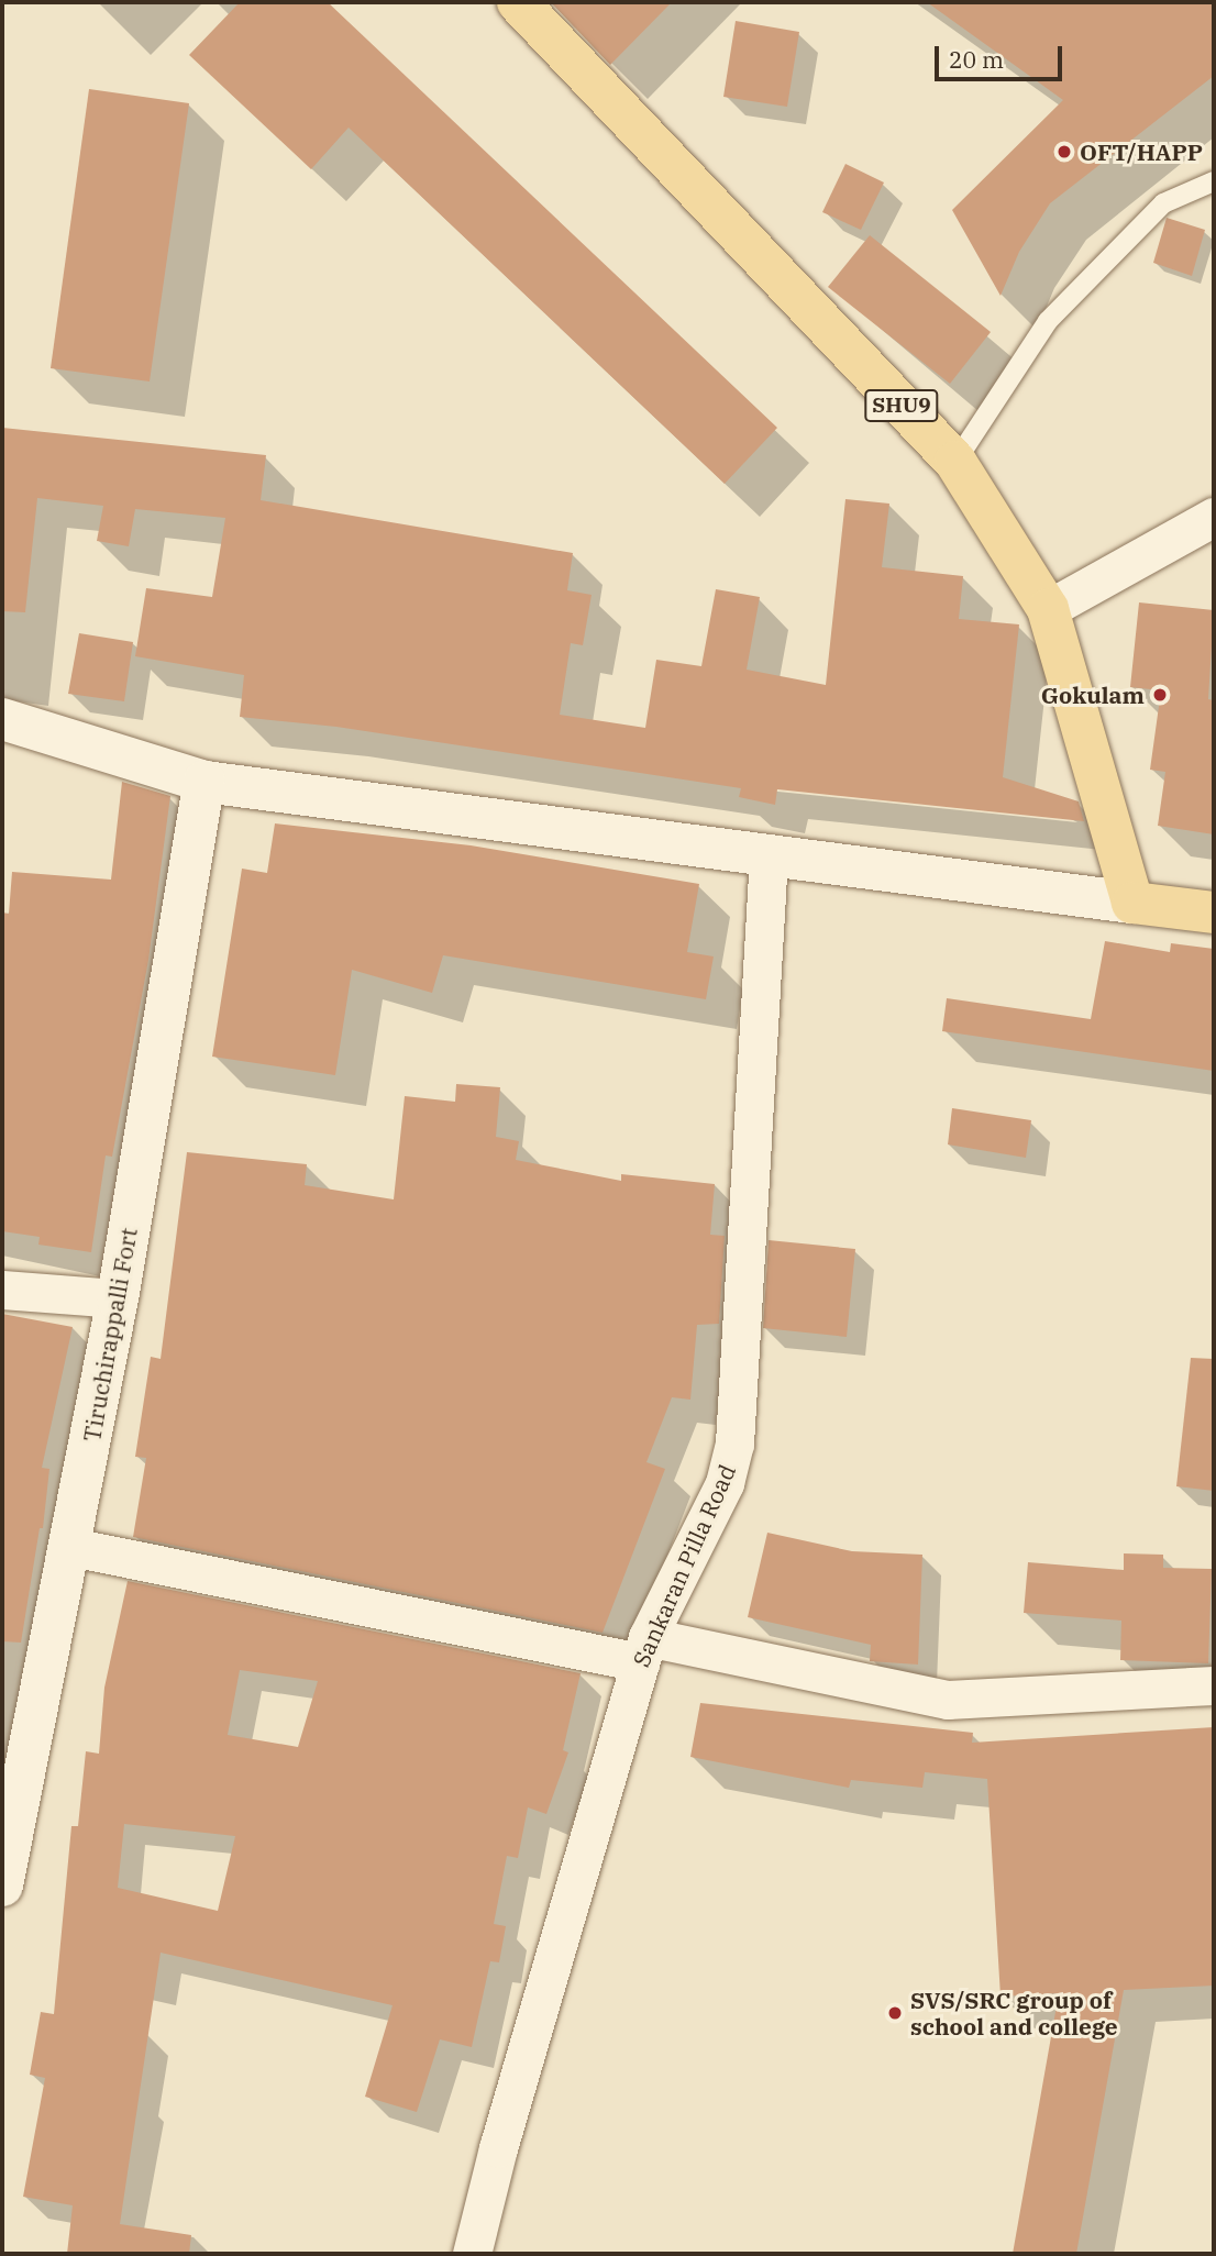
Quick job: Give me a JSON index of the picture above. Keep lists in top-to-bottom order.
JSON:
{
  "streets": {
    "main road": ["SHU9"],
    "street": ["Tiruchirappalli Fort", "Sankaran Pilla Road"]
  },
  "places": ["OFT/HAPP", "Gokulam", "SVS/SRC group of school and college"],
  "scale_bar": "20 m"
}
